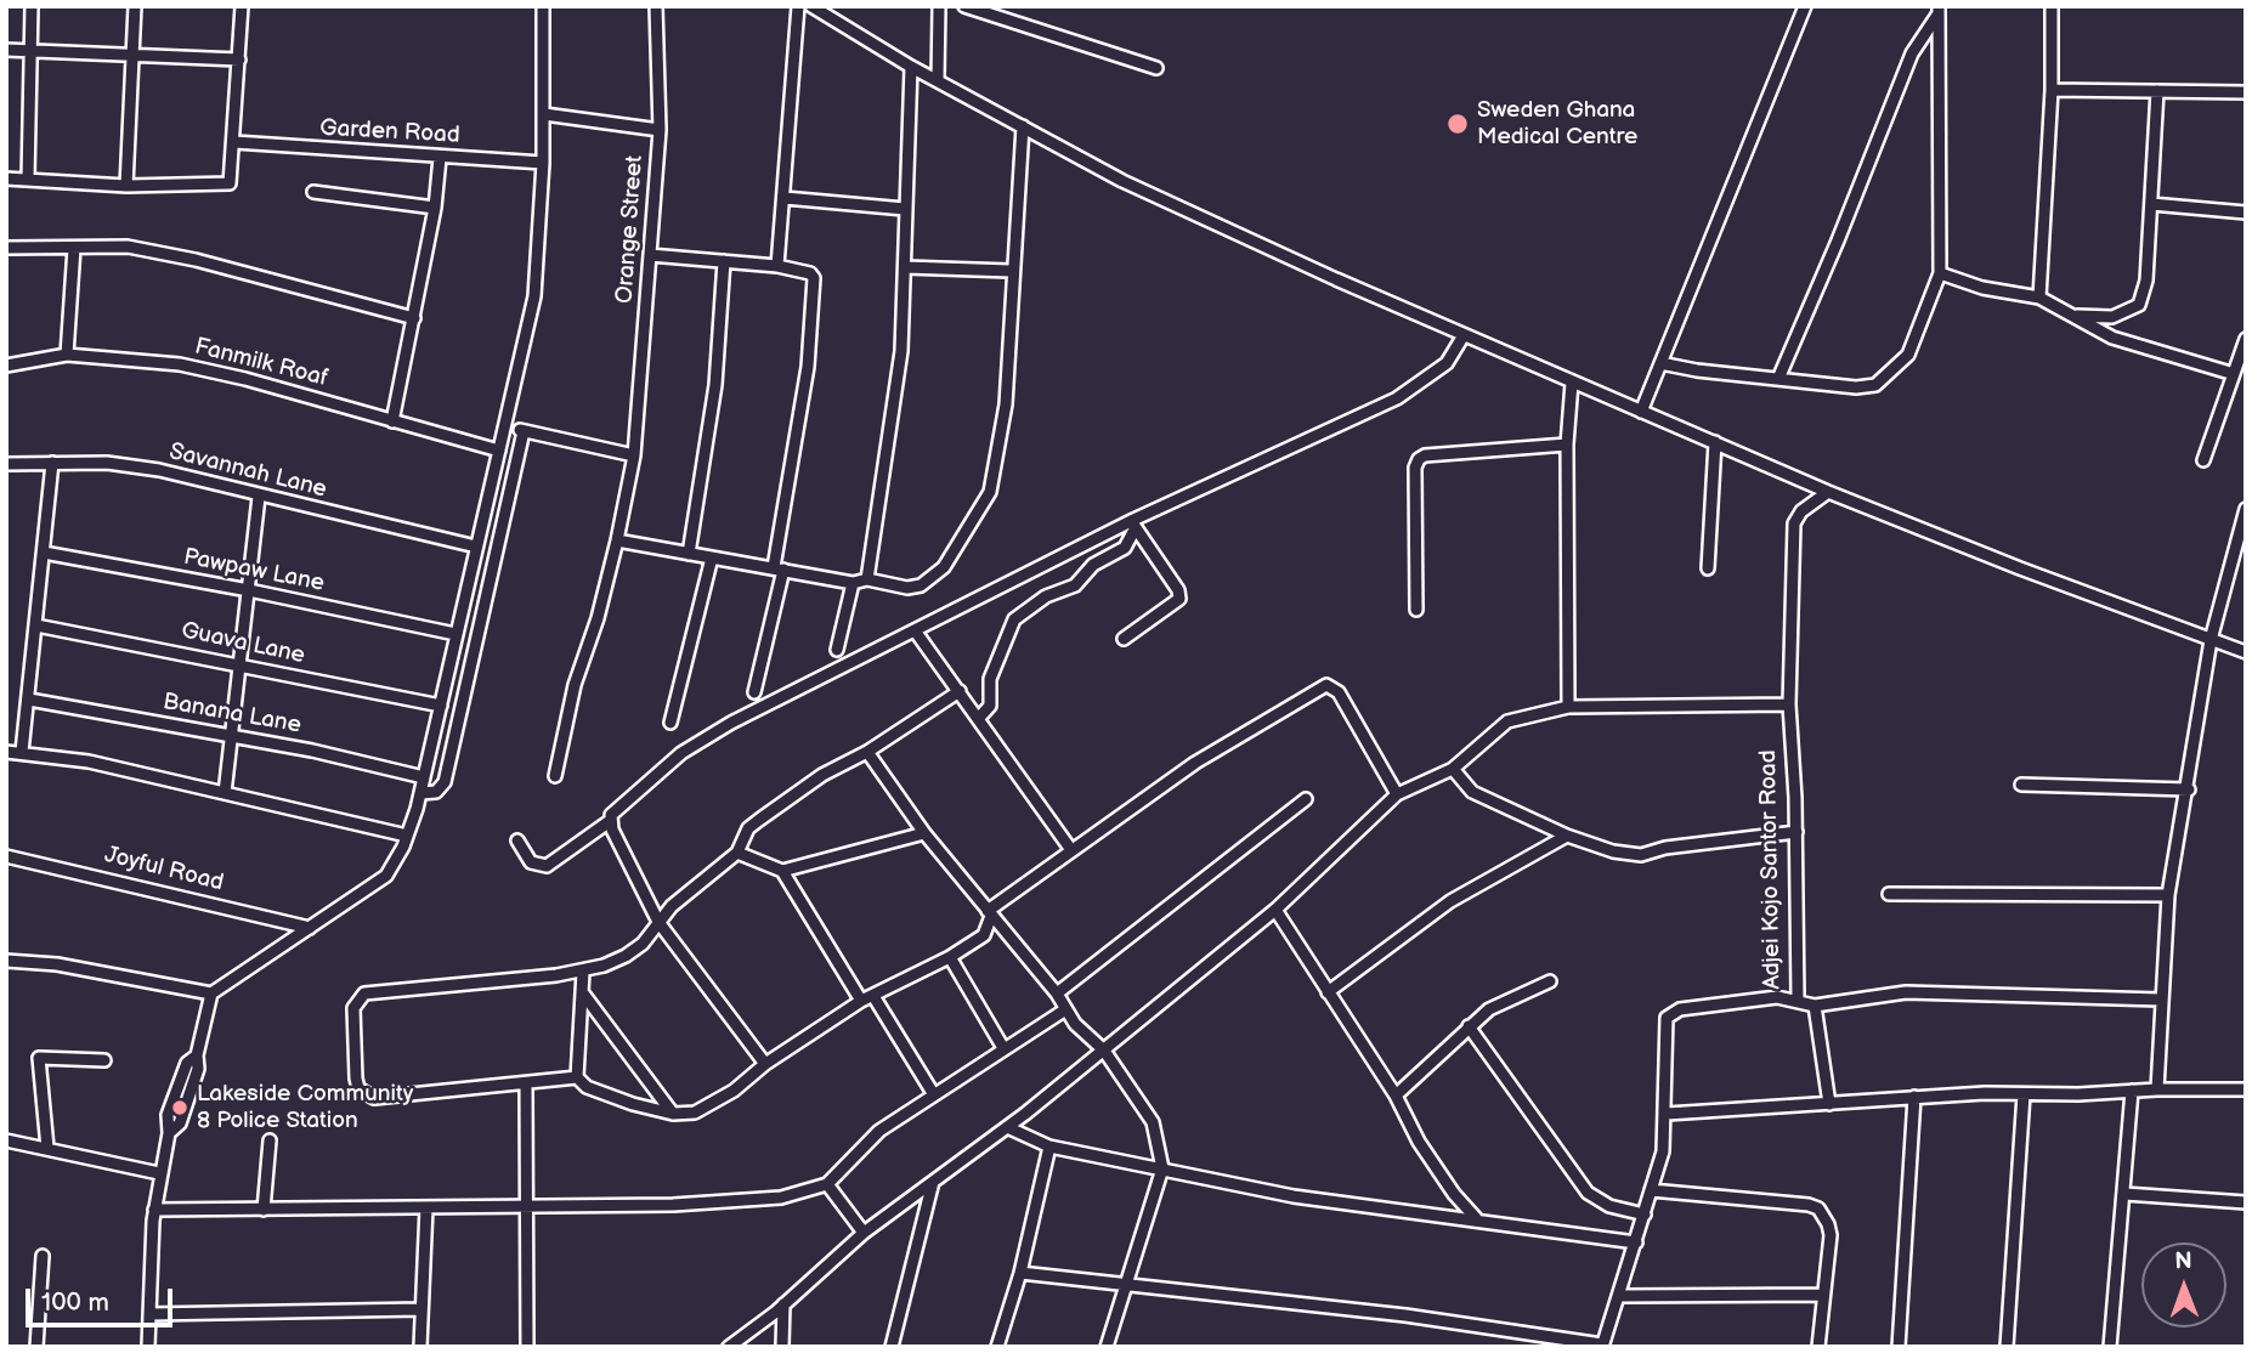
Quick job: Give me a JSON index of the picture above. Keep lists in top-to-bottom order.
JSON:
{
  "streets": {
    "street": [
      "Garden Road",
      "Orange Street",
      "Fanmilk Roaf",
      "Savannah Lane",
      "Pawpaw Lane",
      "Guava Lane",
      "Banana Lane",
      "Joyful Road",
      "Adjei Kojo Santor Road"
    ]
  },
  "places": ["Sweden Ghana Medical Centre", "Lakeside Community 8 Police Station"],
  "scale_bar": "100 m",
  "north": "top"
}
